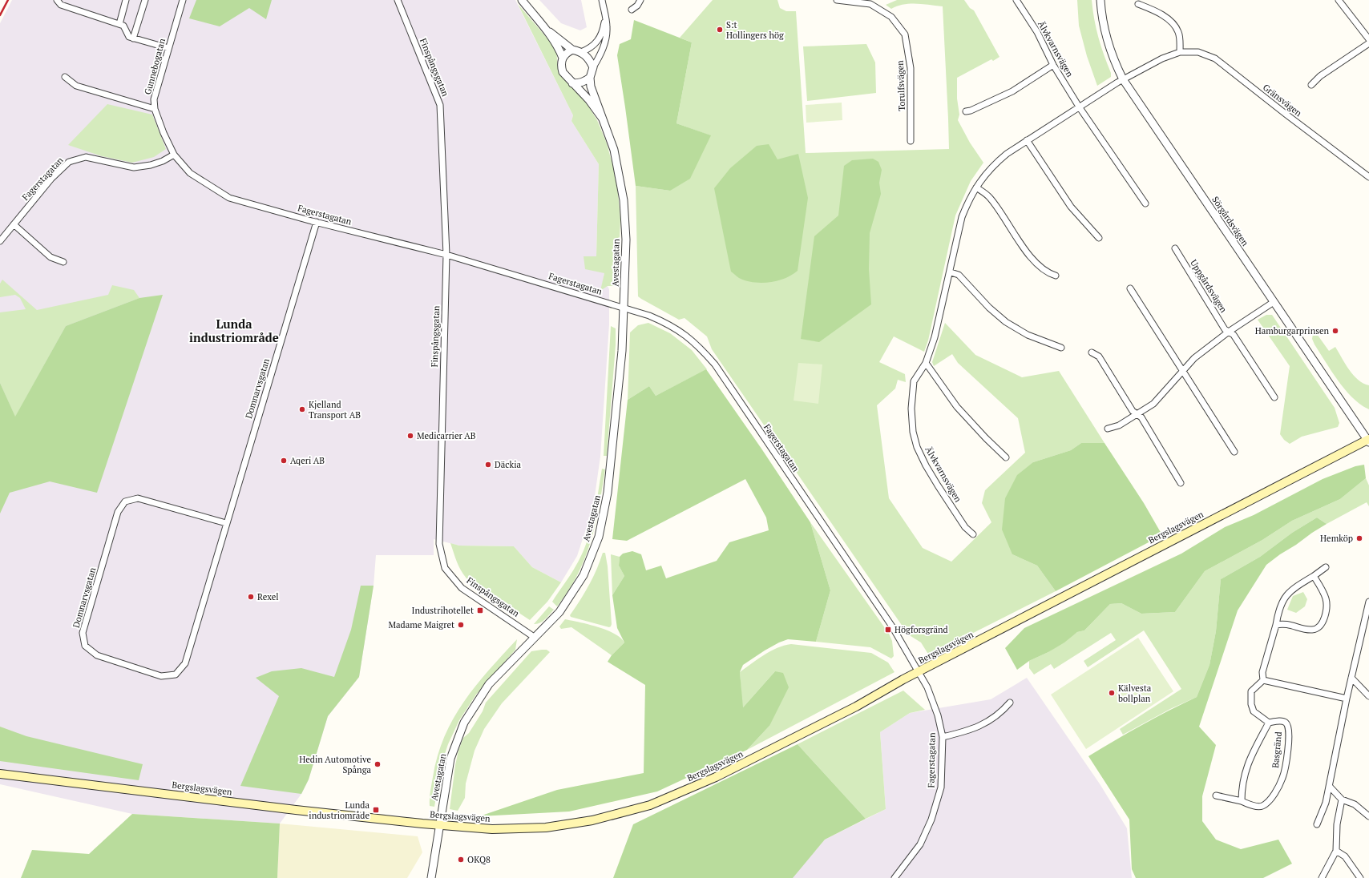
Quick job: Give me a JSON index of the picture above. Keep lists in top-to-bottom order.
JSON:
{
  "streets": {
    "main road": ["Bergslagsvägen"],
    "street": [
      "Älvkvarnsvägen",
      "Gunnebogatan",
      "Finspångsgatan",
      "Torulfsvägen",
      "Gränsvägen",
      "Fagerstagatan",
      "Sörgårdsvägen",
      "Avestagatan",
      "Uppgårdsvägen",
      "Domnarvsgatan",
      "Basgränd"
    ]
  },
  "crossings": [
    ["Älvkvarnsvägen", "Gränsvägen"],
    ["Älvkvarnsvägen", "Sörgårdsvägen"],
    ["Gunnebogatan", "Fagerstagatan"],
    ["Finspångsgatan", "Fagerstagatan"],
    ["Finspångsgatan", "Avestagatan"],
    ["Gränsvägen", "Sörgårdsvägen"],
    ["Fagerstagatan", "Avestagatan"],
    ["Fagerstagatan", "Domnarvsgatan"],
    ["Fagerstagatan", "Bergslagsvägen"],
    ["Sörgårdsvägen", "Bergslagsvägen"],
    ["Avestagatan", "Bergslagsvägen"]
  ],
  "districts": ["Lunda industriområde"],
  "places": {
    "other": [
      "S:t Hollingers hög",
      "Hamburgarprinsen",
      "Kjelland Transport AB",
      "Medicarrier AB",
      "Aqeri AB",
      "Däckia",
      "Hemköp",
      "Rexel",
      "Madame Maigret",
      "Kälvesta bollplan",
      "Hedin Automotive Spånga",
      "OKQ8"
    ],
    "transit": ["Industrihotellet", "Högforsgränd", "Lunda industriområde"]
  }
}
